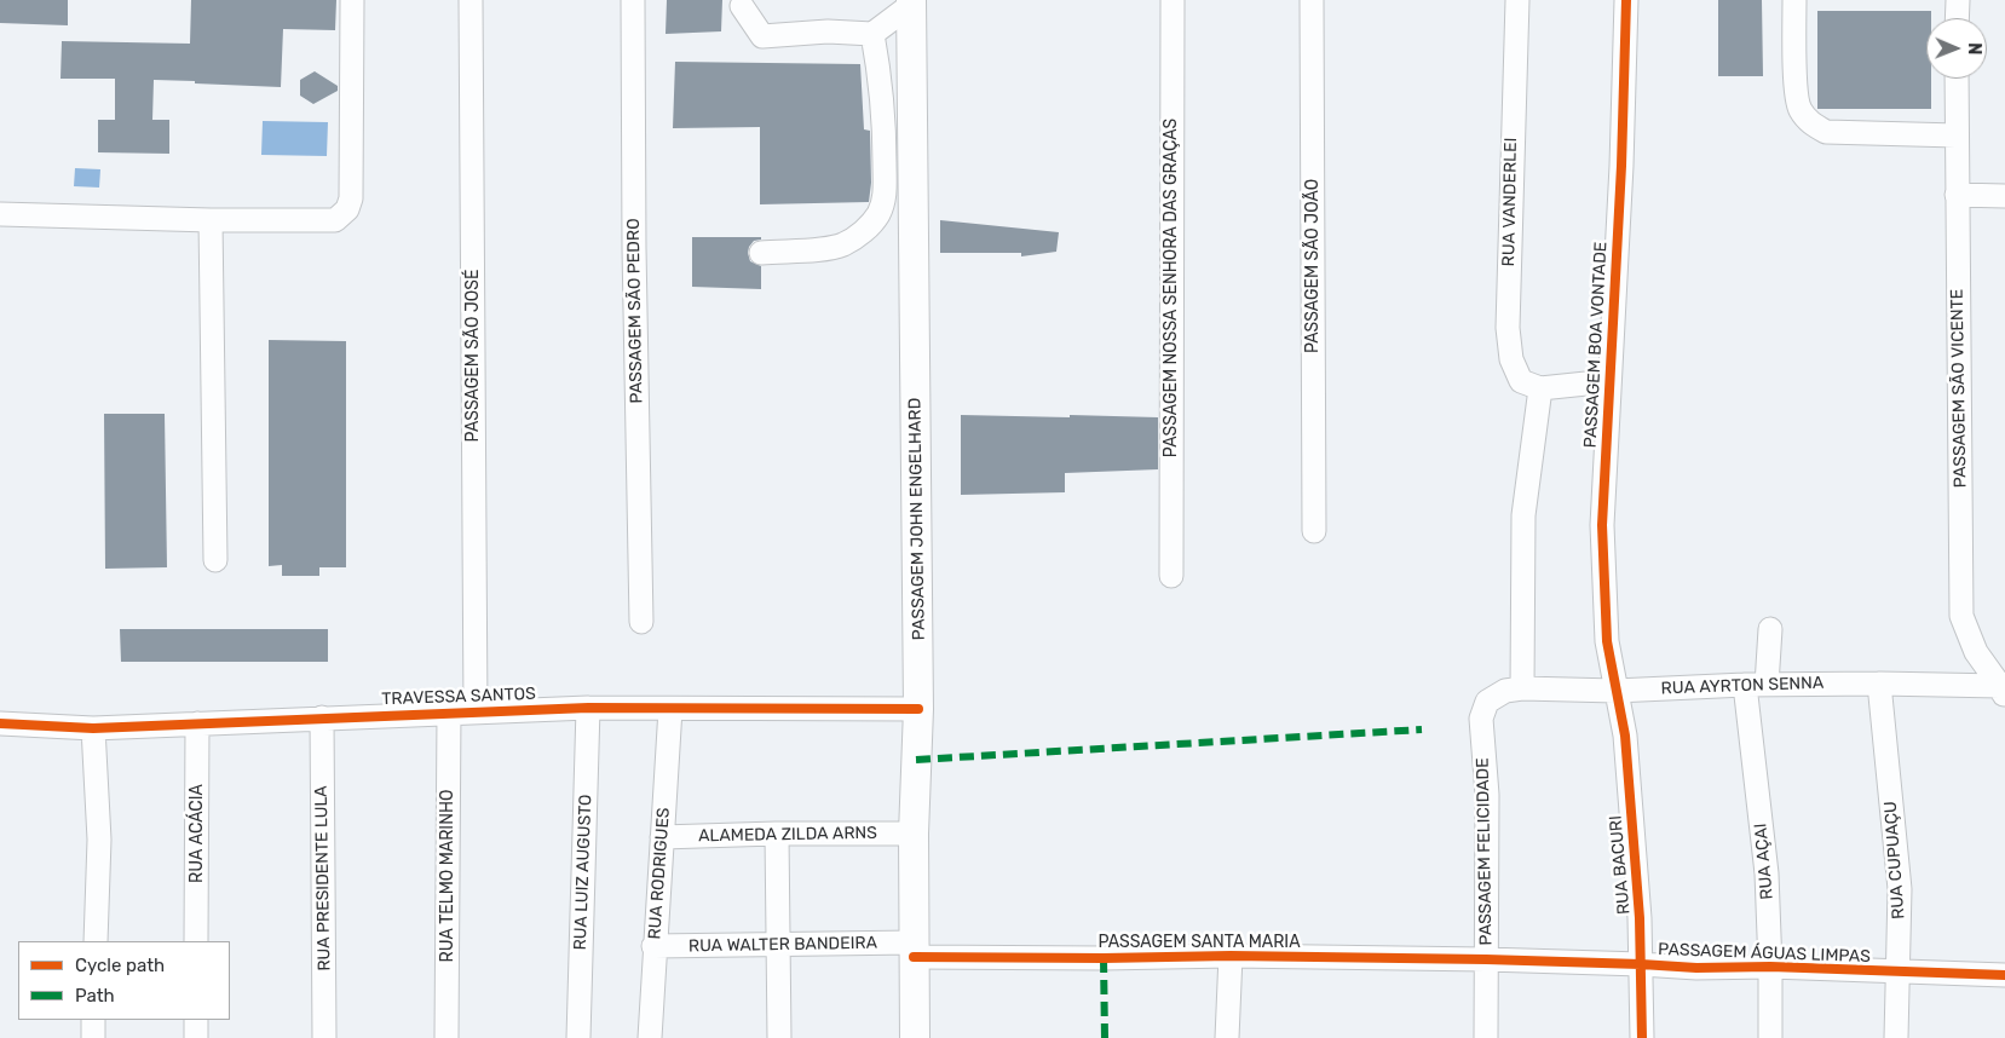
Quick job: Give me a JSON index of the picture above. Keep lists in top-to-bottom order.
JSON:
{
  "streets": {
    "main road": ["PASSAGEM JOHN ENGELHARD"],
    "street": [
      "RUA VANDERLEI",
      "PASSAGEM SÃO JOÃO",
      "PASSAGEM NOSSA SENHORA DAS GRAÇAS",
      "PASSAGEM SÃO PEDRO",
      "PASSAGEM BOA VONTADE",
      "PASSAGEM SÃO JOSÉ",
      "PASSAGEM SÃO VICENTE",
      "RUA AYRTON SENNA",
      "TRAVESSA SANTOS",
      "RUA ACÁCIA",
      "ALAMEDA ZILDA ARNS",
      "PASSAGEM FELICIDADE",
      "RUA CUPUAÇU",
      "RUA AÇAI",
      "RUA BACURI",
      "RUA LUIZ AUGUSTO",
      "RUA RODRIGUES",
      "RUA TELMO MARINHO",
      "RUA PRESIDENTE LULA",
      "PASSAGEM SANTA MARIA",
      "RUA WALTER BANDEIRA",
      "PASSAGEM ÁGUAS LIMPAS"
    ]
  },
  "crossings": [
    ["PASSAGEM BOA VONTADE", "RUA AYRTON SENNA"],
    ["PASSAGEM BOA VONTADE", "RUA BACURI"],
    ["PASSAGEM SÃO JOSÉ", "TRAVESSA SANTOS"],
    ["PASSAGEM SÃO VICENTE", "RUA AYRTON SENNA"],
    ["PASSAGEM JOHN ENGELHARD", "TRAVESSA SANTOS"],
    ["PASSAGEM JOHN ENGELHARD", "ALAMEDA ZILDA ARNS"],
    ["PASSAGEM JOHN ENGELHARD", "PASSAGEM SANTA MARIA"],
    ["PASSAGEM JOHN ENGELHARD", "RUA WALTER BANDEIRA"],
    ["RUA AYRTON SENNA", "PASSAGEM FELICIDADE"],
    ["RUA AYRTON SENNA", "RUA CUPUAÇU"],
    ["RUA AYRTON SENNA", "RUA AÇAI"],
    ["RUA AYRTON SENNA", "RUA BACURI"],
    ["TRAVESSA SANTOS", "RUA ACÁCIA"],
    ["TRAVESSA SANTOS", "RUA LUIZ AUGUSTO"],
    ["TRAVESSA SANTOS", "RUA RODRIGUES"],
    ["TRAVESSA SANTOS", "RUA TELMO MARINHO"],
    ["TRAVESSA SANTOS", "RUA PRESIDENTE LULA"],
    ["ALAMEDA ZILDA ARNS", "RUA RODRIGUES"],
    ["PASSAGEM FELICIDADE", "PASSAGEM SANTA MARIA"],
    ["PASSAGEM FELICIDADE", "PASSAGEM ÁGUAS LIMPAS"],
    ["RUA CUPUAÇU", "PASSAGEM ÁGUAS LIMPAS"],
    ["RUA AÇAI", "PASSAGEM ÁGUAS LIMPAS"],
    ["RUA BACURI", "PASSAGEM ÁGUAS LIMPAS"],
    ["RUA RODRIGUES", "RUA WALTER BANDEIRA"],
    ["PASSAGEM SANTA MARIA", "RUA WALTER BANDEIRA"],
    ["PASSAGEM SANTA MARIA", "PASSAGEM ÁGUAS LIMPAS"]
  ],
  "legend": ["Cycle path", "Path"],
  "north": "right"
}
